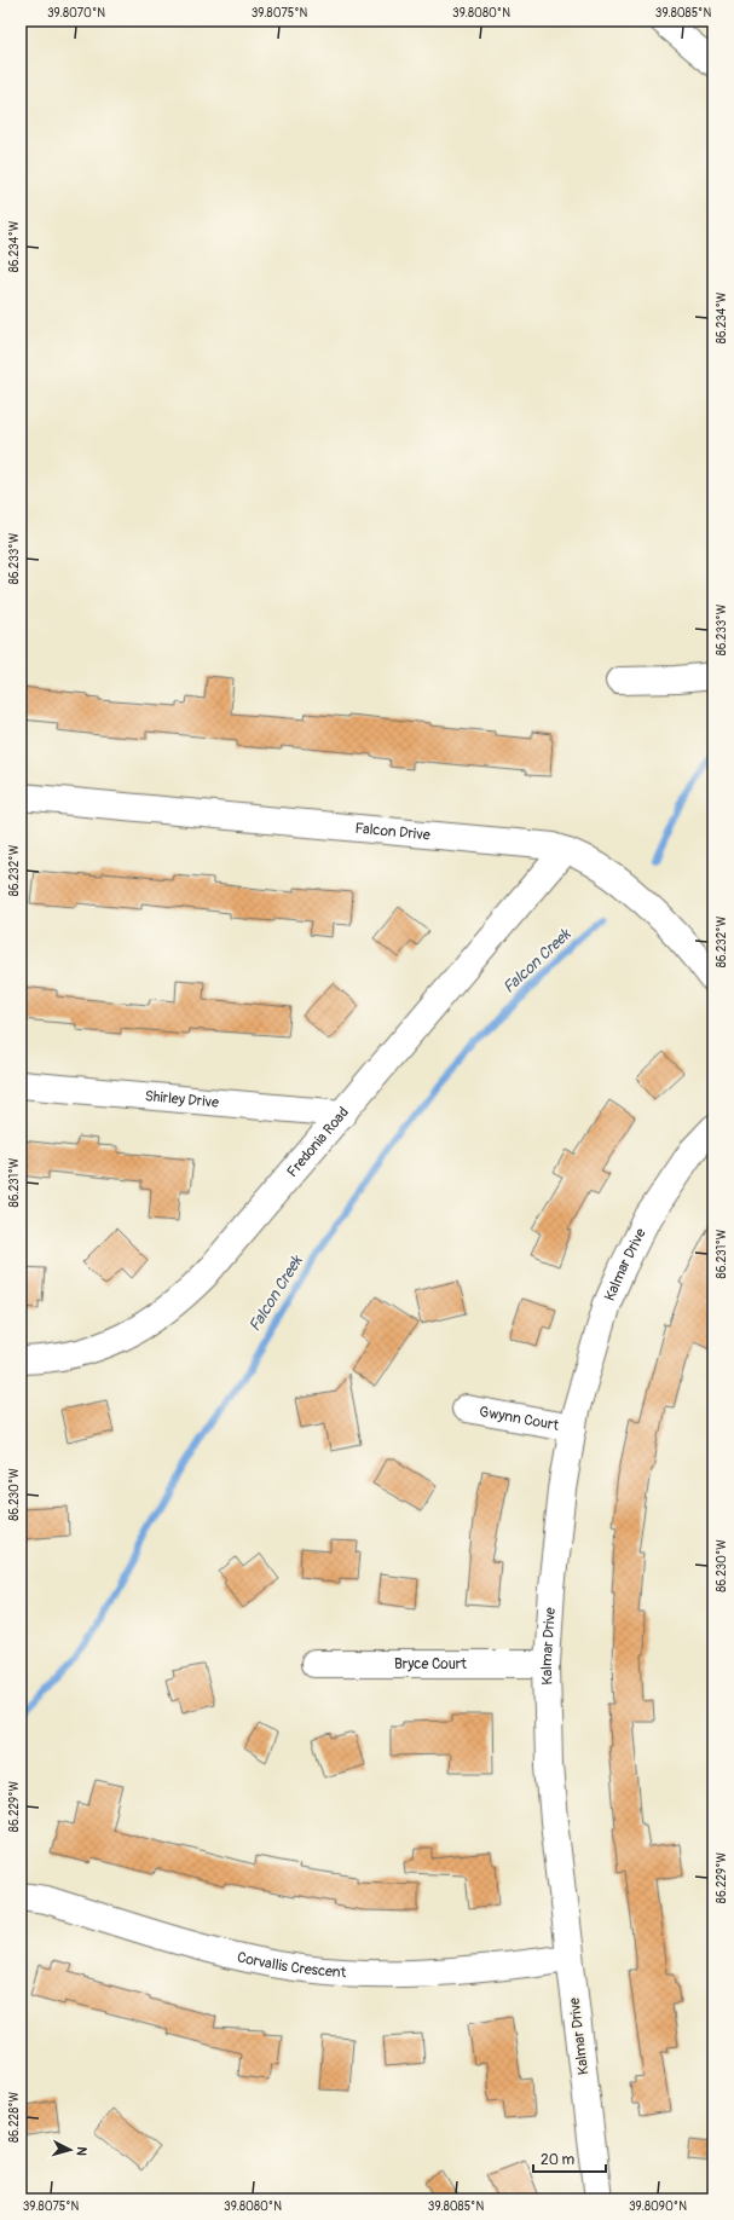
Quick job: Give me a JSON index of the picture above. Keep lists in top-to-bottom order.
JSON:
{
  "streets": {
    "street": [
      "Falcon Drive",
      "Shirley Drive",
      "Fredonia Road",
      "Kalmar Drive",
      "Gwynn Court",
      "Bryce Court",
      "Corvallis Crescent"
    ]
  },
  "crossings": [
    ["Falcon Drive", "Fredonia Road"],
    ["Shirley Drive", "Fredonia Road"],
    ["Kalmar Drive", "Gwynn Court"],
    ["Kalmar Drive", "Bryce Court"],
    ["Kalmar Drive", "Corvallis Crescent"]
  ],
  "water": ["Falcon Creek"],
  "scale_bar": "20 m",
  "north": "right",
  "coordinates": [
    "39.8070°N",
    "39.8075°N",
    "39.8080°N",
    "39.8085°N",
    "86.234°W",
    "86.233°W",
    "86.232°W",
    "86.231°W",
    "86.230°W",
    "86.229°W",
    "86.228°W",
    "39.8090°N"
  ]
}
